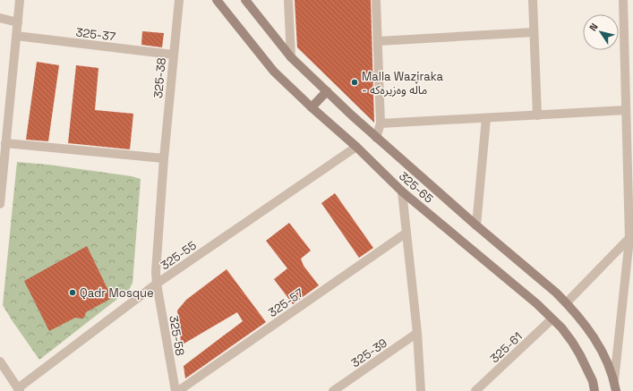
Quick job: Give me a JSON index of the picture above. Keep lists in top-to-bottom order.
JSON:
{
  "streets": {
    "street": [
      "325-37",
      "325-38",
      "325-65",
      "325-55",
      "325-57",
      "325-58",
      "325-61",
      "325-39"
    ]
  },
  "crossings": [
    ["325-37", "325-38"],
    ["325-38", "325-55"],
    ["325-38", "325-58"],
    ["325-65", "325-55"],
    ["325-65", "325-61"],
    ["325-55", "325-58"]
  ],
  "places": ["Malla Waziraka - ماڵە وەزیرەکە", "Qadr Mosque"],
  "north": "top left"
}
